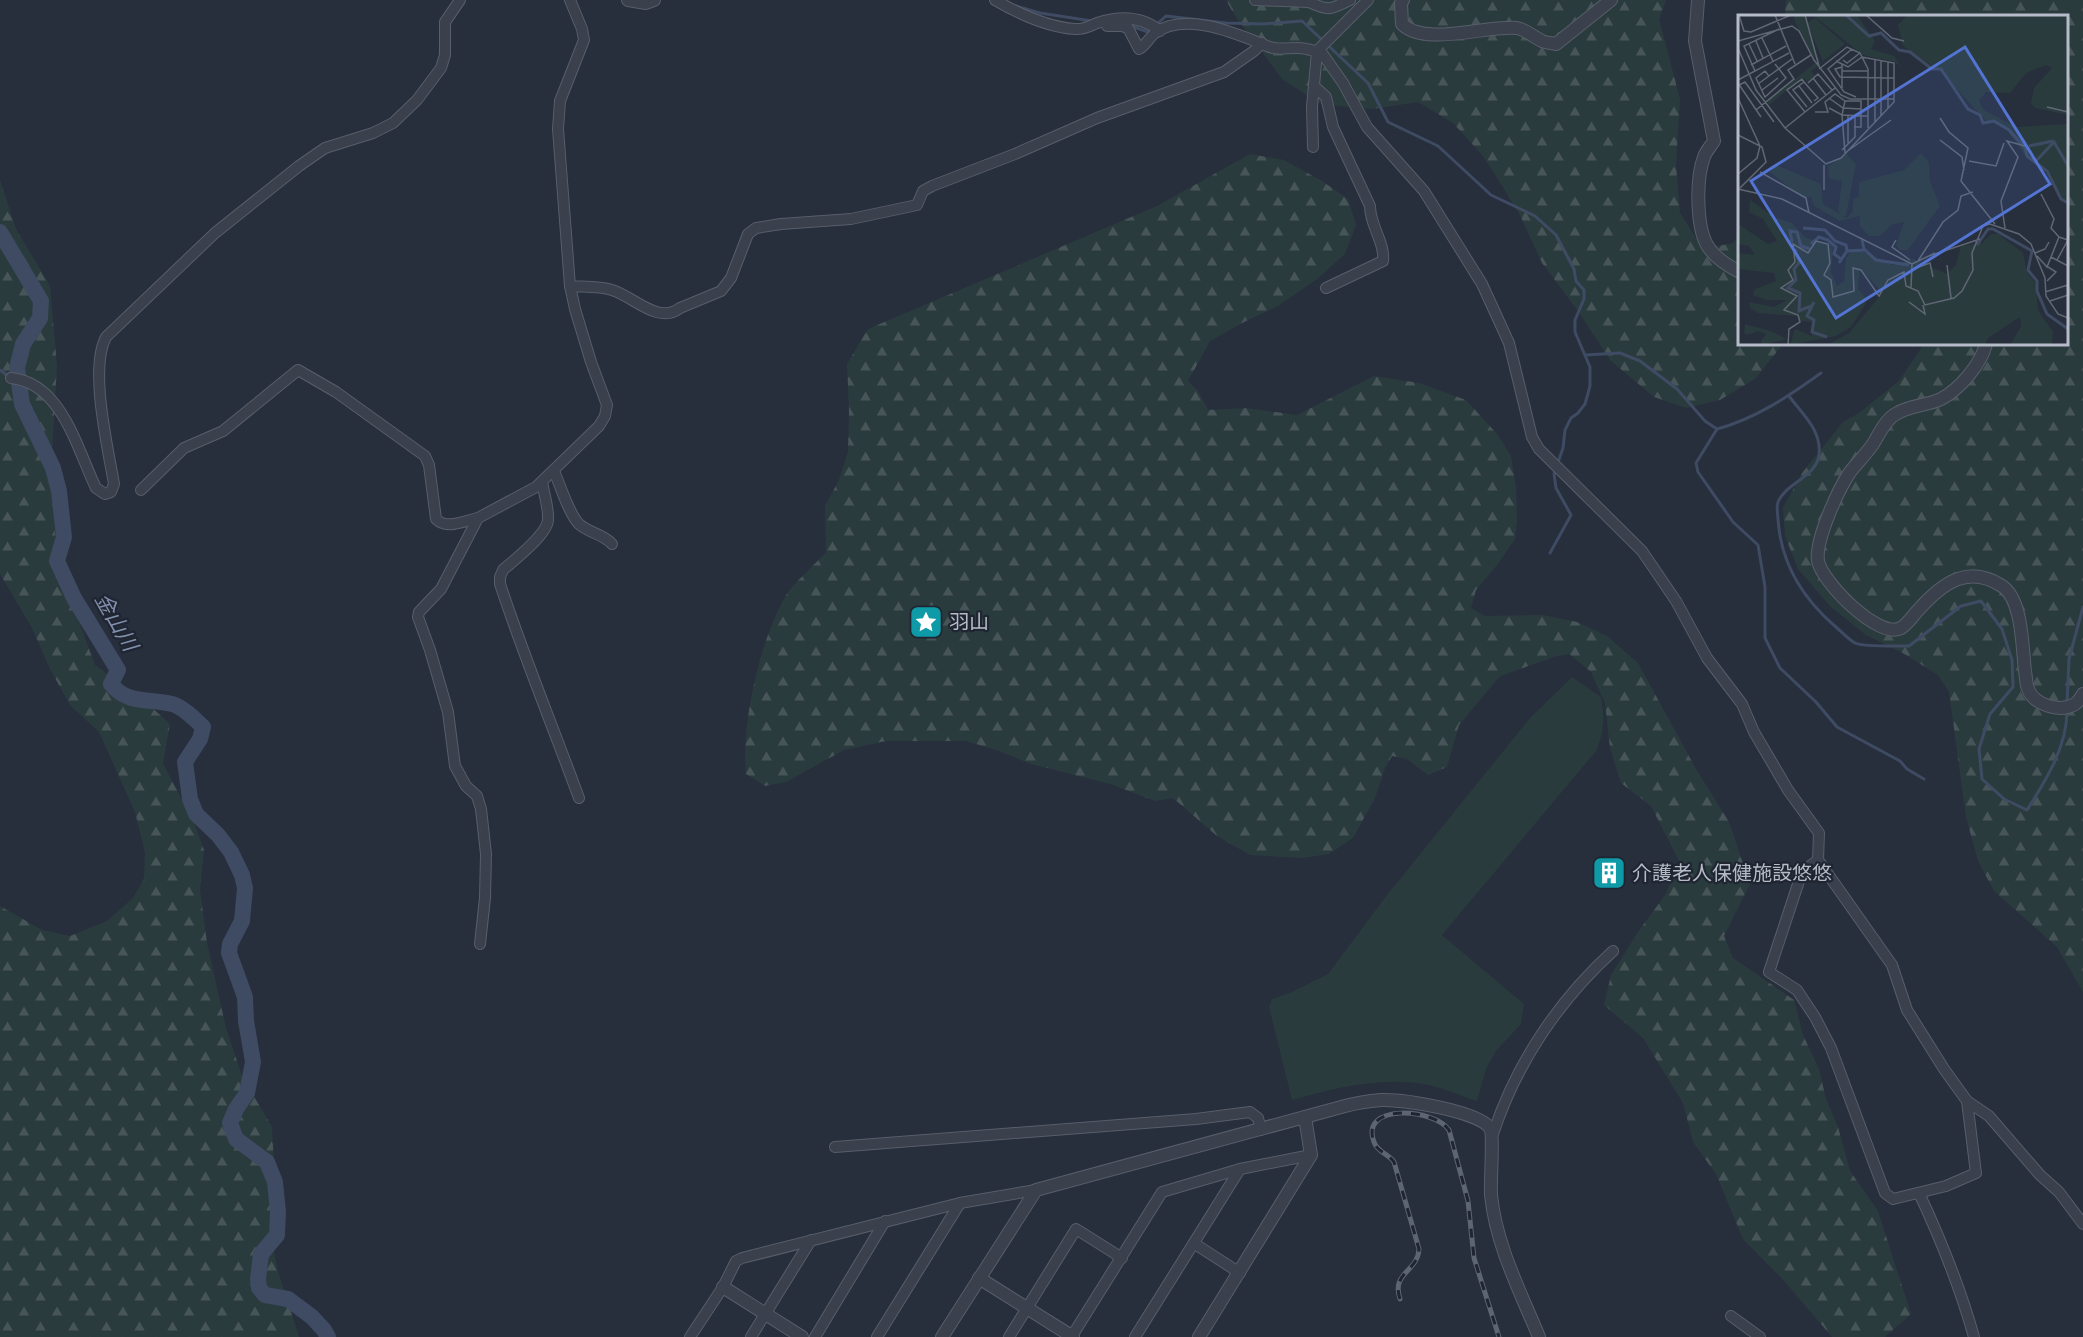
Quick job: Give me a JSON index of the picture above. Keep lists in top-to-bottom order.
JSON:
{
  "water": ["金山川"],
  "places": {
    "place": ["羽山"],
    "building": ["介護老人保健施設悠悠"]
  }
}
